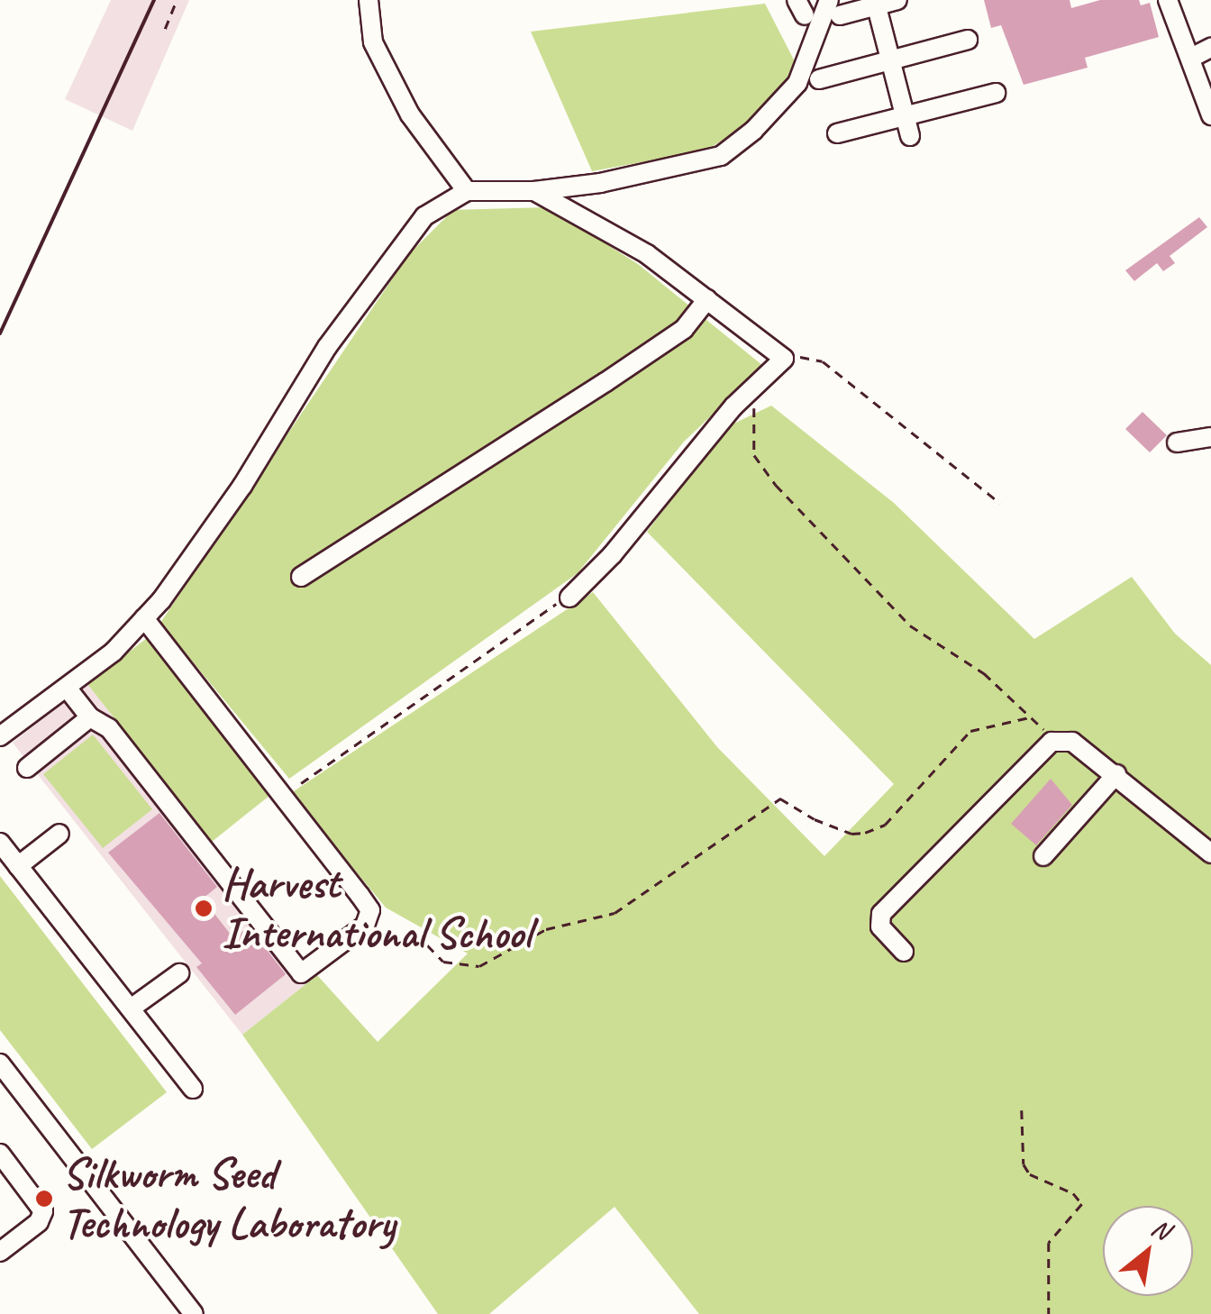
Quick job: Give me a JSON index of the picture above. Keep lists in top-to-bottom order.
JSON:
{
  "places": ["Harvest International School", "Silkworm Seed Technology Laboratory"],
  "north": "top right"
}
